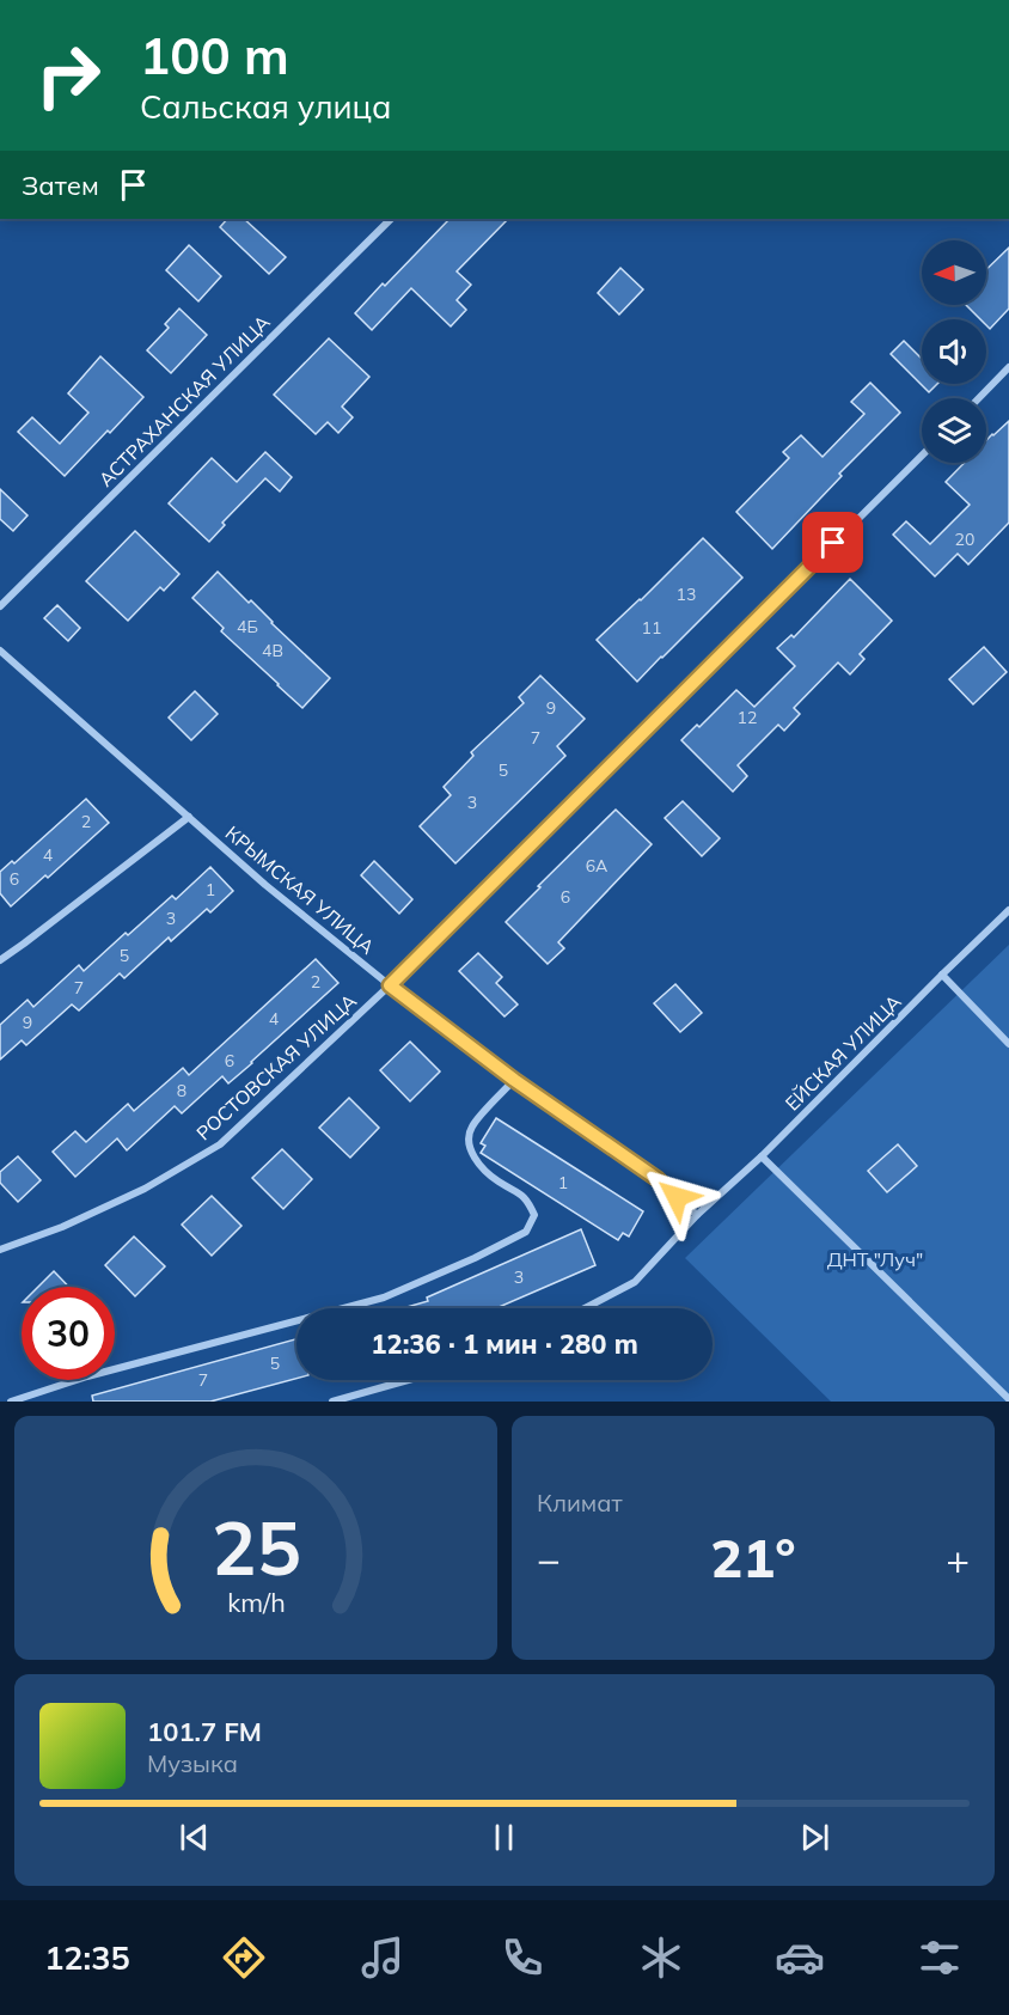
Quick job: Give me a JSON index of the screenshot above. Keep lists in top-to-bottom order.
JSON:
{
  "streets": {
    "street": [
      "АСТРАХАНСКАЯ УЛИЦА",
      "КРЫМСКАЯ УЛИЦА",
      "ЕЙСКАЯ УЛИЦА",
      "РОСТОВСКАЯ УЛИЦА"
    ]
  },
  "crossings": [
    ["КРЫМСКАЯ УЛИЦА", "ЕЙСКАЯ УЛИЦА"],
    ["КРЫМСКАЯ УЛИЦА", "РОСТОВСКАЯ УЛИЦА"]
  ],
  "parks": ["ДНТ \"Луч\""],
  "house_numbers": [
    "20",
    "13",
    "4Б",
    "11",
    "4В",
    "9",
    "12",
    "7",
    "5",
    "3",
    "2",
    "4",
    "6А",
    "6",
    "1",
    "6",
    "3",
    "5",
    "2",
    "7",
    "4",
    "9",
    "6",
    "8",
    "1",
    "3",
    "5",
    "7"
  ],
  "north": "left",
  "page": {
    "turn": ["100 m", "Сальская улица"],
    "then": "Затем",
    "limit": "30",
    "trip": "12:36 · 1 мин · 280 m",
    "tile": "Климат",
    "heat": ["−", "21°", "+"],
    "song": ["101.7 FM", "Музыка"],
    "tabs": "12:35",
    "gauge": ["25", "km/h"]
  }
}
